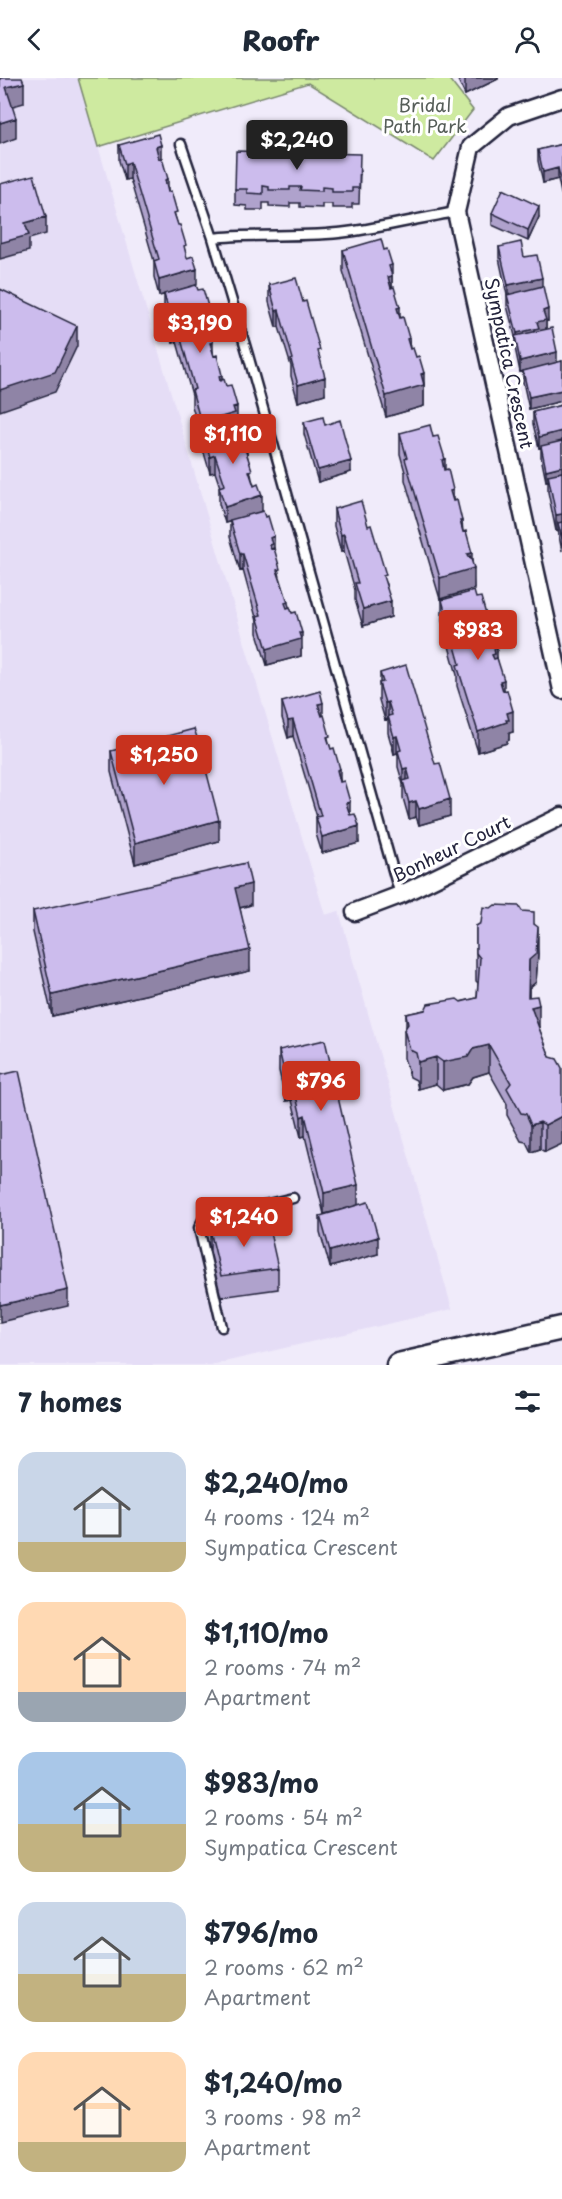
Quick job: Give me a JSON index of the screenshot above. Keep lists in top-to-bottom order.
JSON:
{
  "streets": {
    "street": ["Sympatica Crescent", "Bonheur Court"]
  },
  "parks": ["Bridal Path Park"],
  "page": {
    "header": "Roofr",
    "price": [
      "$2,240",
      "$3,190",
      "$1,110",
      "$983",
      "$1,250",
      "$796",
      "$1,240"
    ],
    "heading": "7 homes",
    "list": [
      {
        "name": "$2,240/mo",
        "note": "4 rooms · 124 m² · Sympatica Crescent"
      },
      {
        "name": "$1,110/mo",
        "note": "2 rooms · 74 m² · Apartment"
      },
      {
        "name": "$983/mo",
        "note": "2 rooms · 54 m² · Sympatica Crescent"
      },
      {
        "name": "$796/mo",
        "note": "2 rooms · 62 m² · Apartment"
      },
      {
        "name": "$1,240/mo",
        "note": "3 rooms · 98 m² · Apartment"
      }
    ]
  }
}
